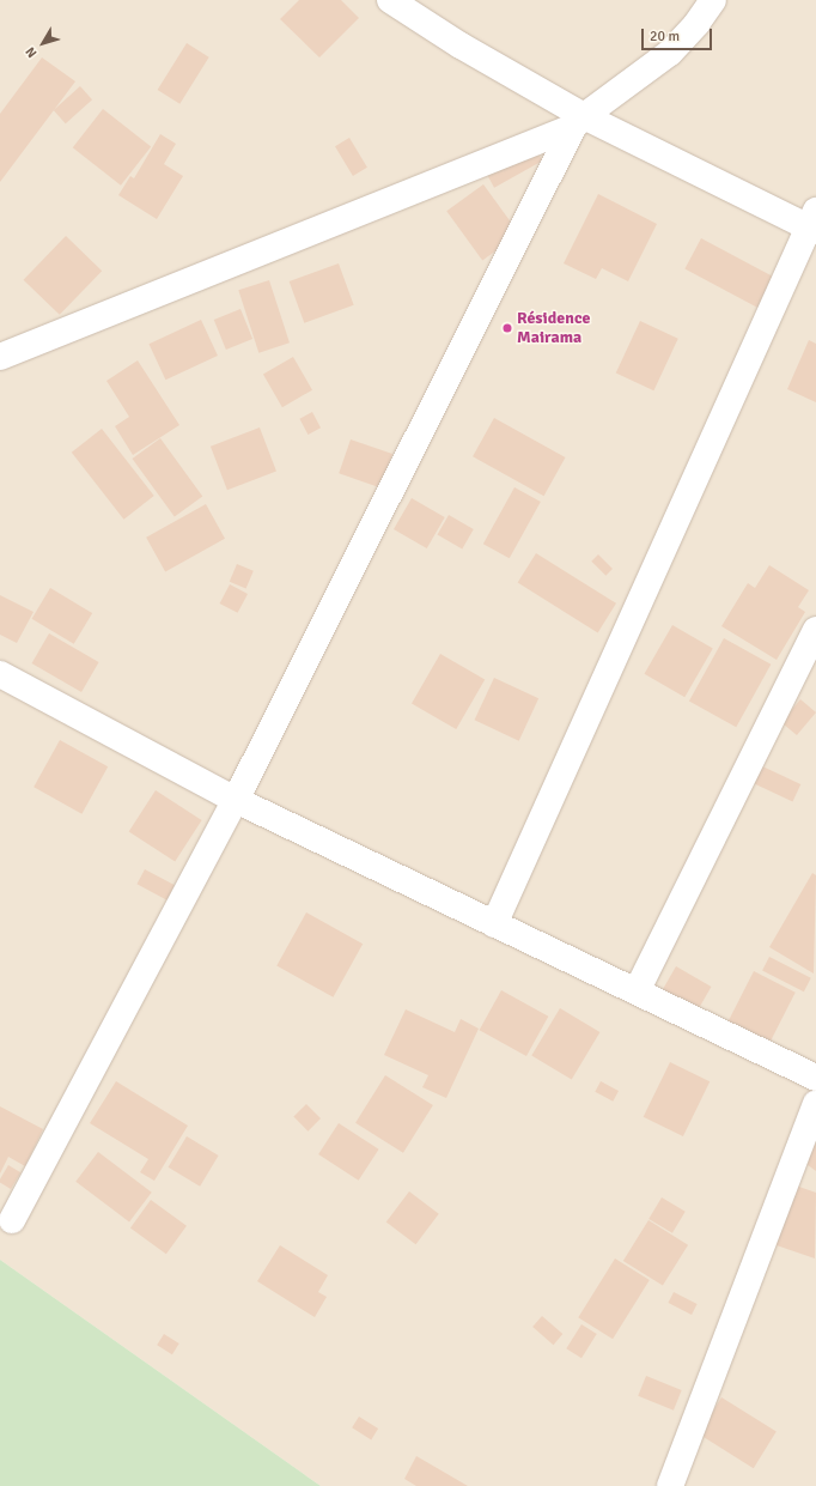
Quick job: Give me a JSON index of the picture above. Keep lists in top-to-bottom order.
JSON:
{
  "places": ["Résidence Mairama"],
  "scale_bar": "20 m",
  "north": "bottom left"
}
